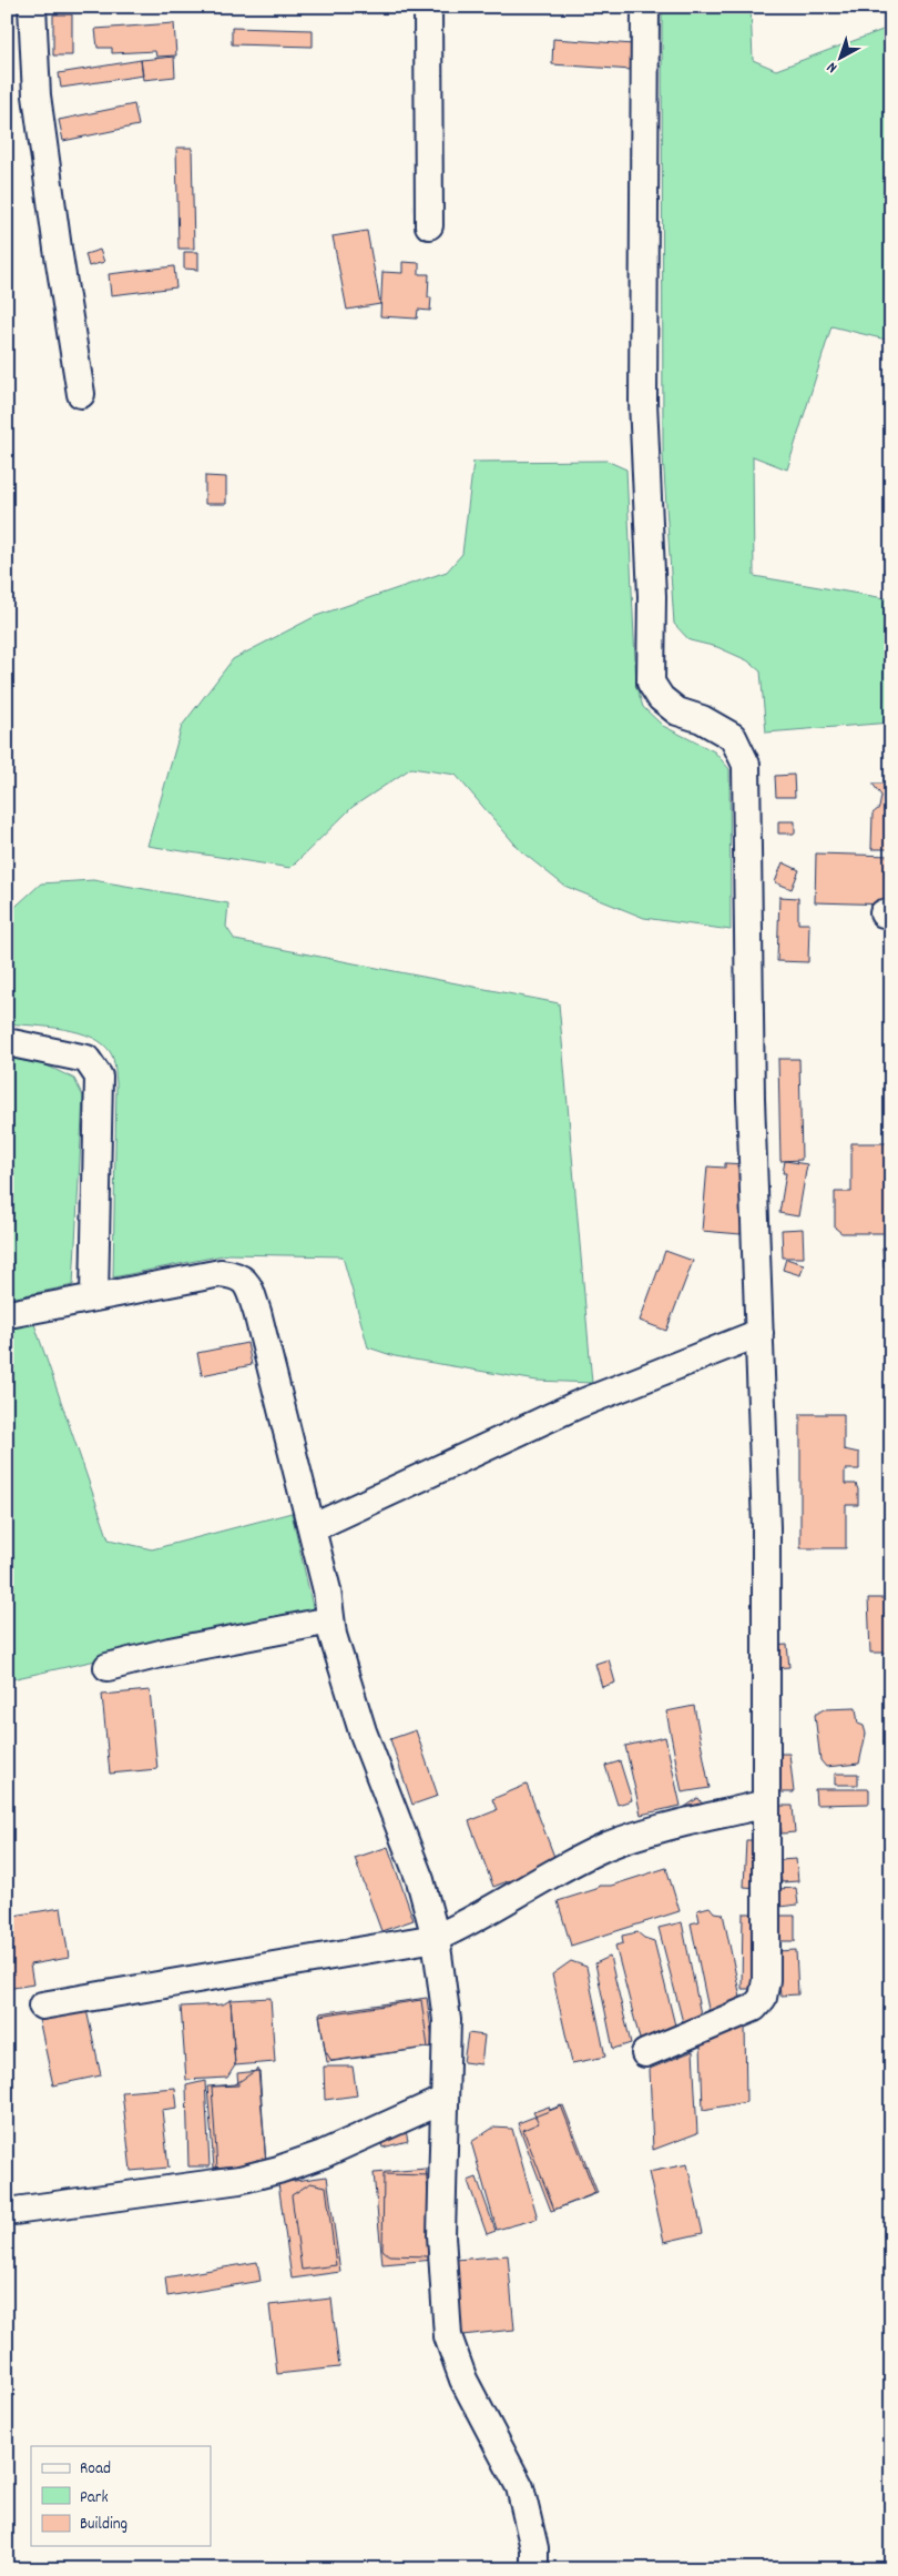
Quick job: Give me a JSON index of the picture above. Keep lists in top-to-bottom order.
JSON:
{
  "legend": ["Road", "Park", "Building"],
  "north": "bottom left"
}
